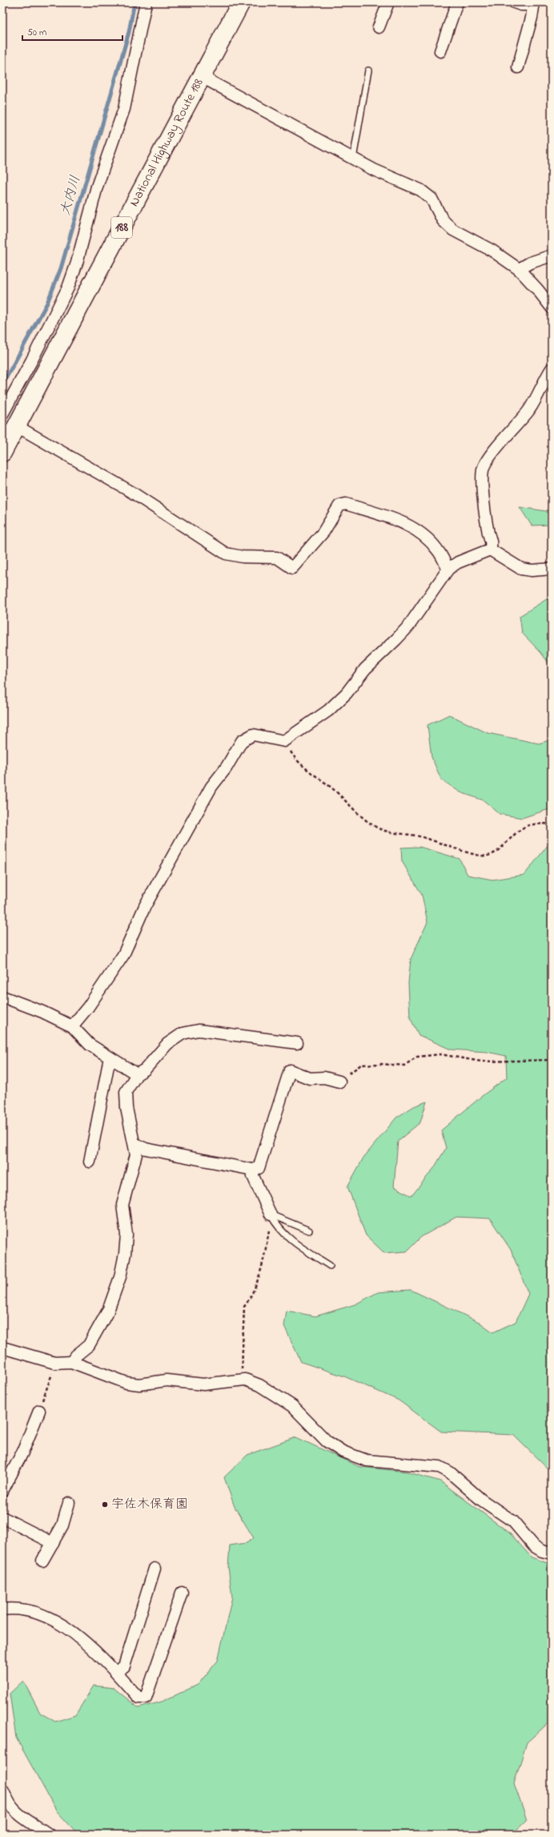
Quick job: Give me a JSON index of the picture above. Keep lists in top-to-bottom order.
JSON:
{
  "streets": {
    "highway": ["National Highway Route 188", "188"]
  },
  "water": ["大内川"],
  "places": ["宇佐木保育園"],
  "scale_bar": "50 m"
}
